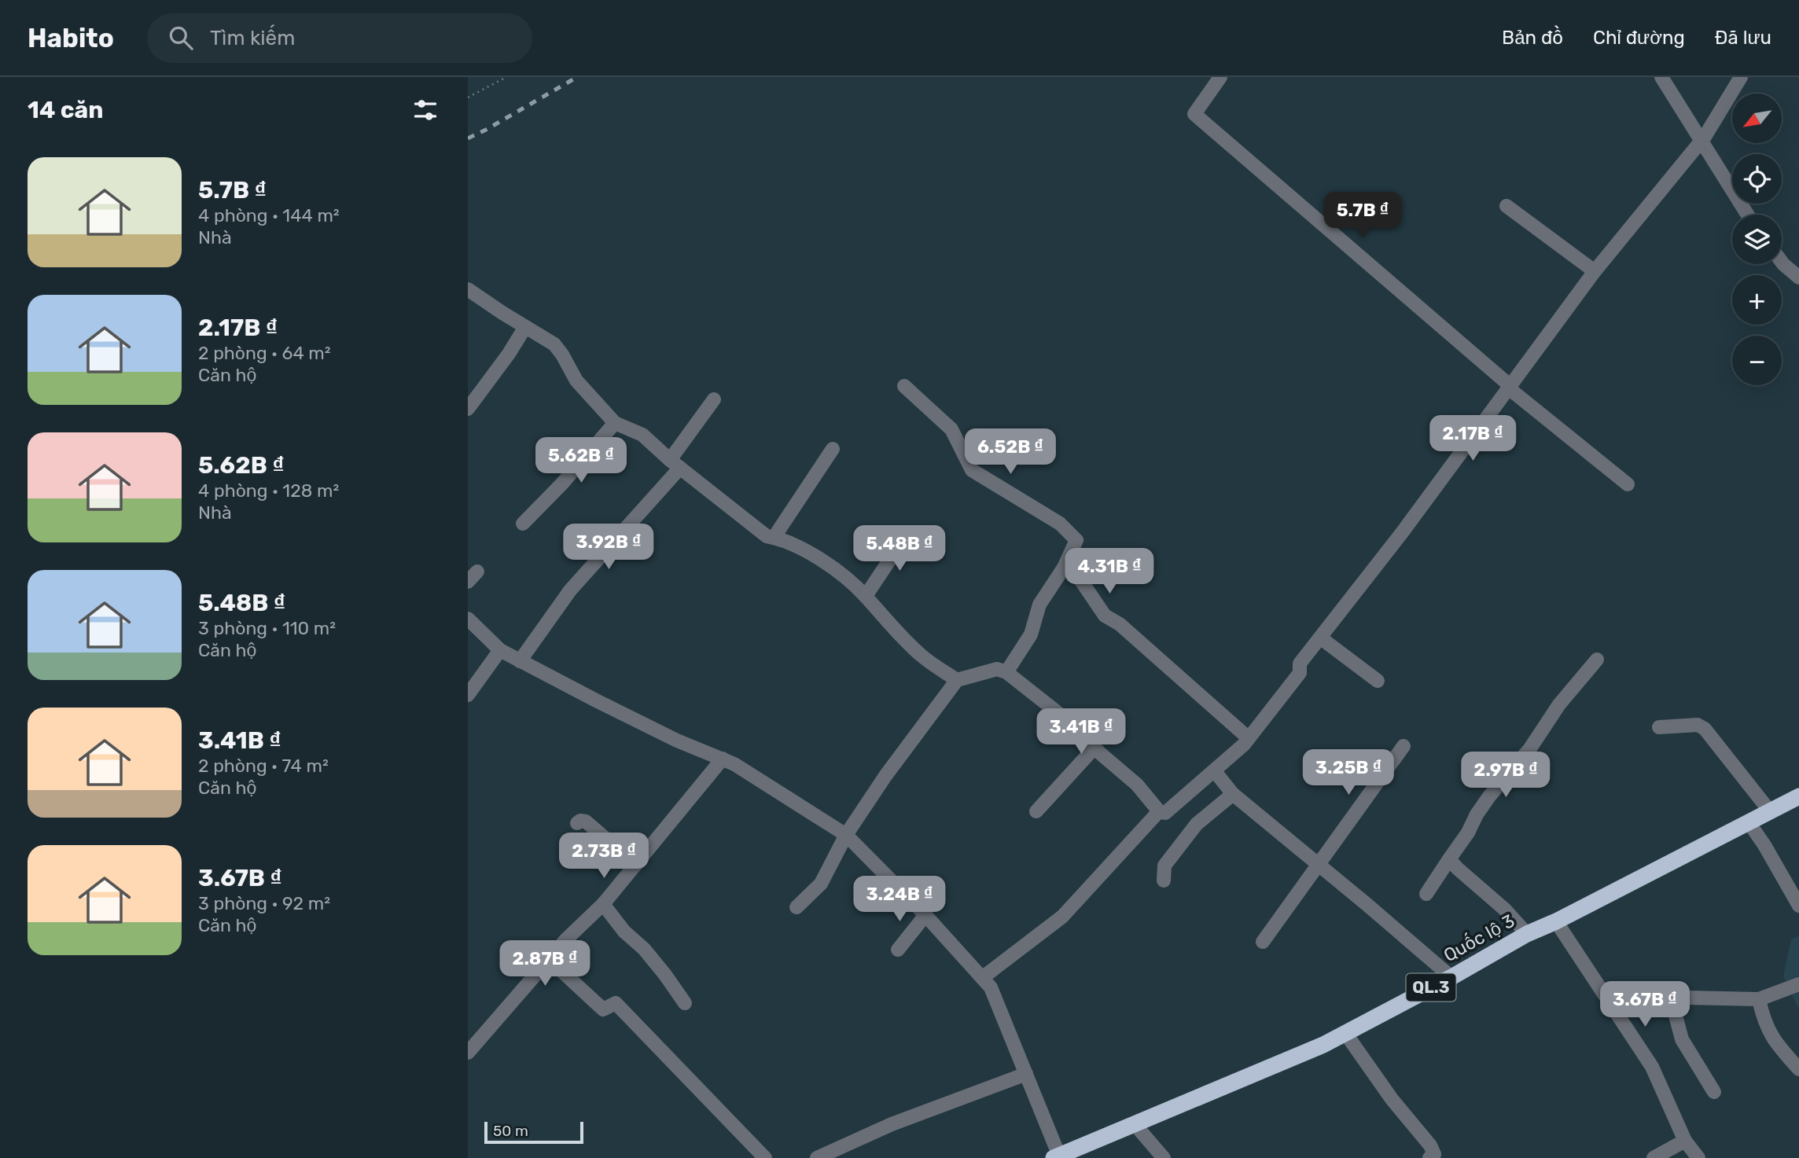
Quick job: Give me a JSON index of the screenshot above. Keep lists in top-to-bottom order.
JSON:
{
  "streets": {
    "highway": ["Quốc lộ 3", "QL.3"]
  },
  "scale_bar": "50 m",
  "north": "bottom left",
  "page": {
    "header": "Habito",
    "search": "Tìm kiếm",
    "nav": ["Bản đồ", "Chỉ đường", "Đã lưu"],
    "heading": "14 căn",
    "map_buttons": ["+", "−"],
    "list": [
      {
        "name": "5.7B ₫",
        "note": "4 phòng · 144 m² · Nhà"
      },
      {
        "name": "2.17B ₫",
        "note": "2 phòng · 64 m² · Căn hộ"
      },
      {
        "name": "5.62B ₫",
        "note": "4 phòng · 128 m² · Nhà"
      },
      {
        "name": "5.48B ₫",
        "note": "3 phòng · 110 m² · Căn hộ"
      },
      {
        "name": "3.41B ₫",
        "note": "2 phòng · 74 m² · Căn hộ"
      },
      {
        "name": "3.67B ₫",
        "note": "3 phòng · 92 m² · Căn hộ"
      }
    ],
    "price": [
      "5.7B ₫",
      "2.17B ₫",
      "6.52B ₫",
      "5.62B ₫",
      "3.92B ₫",
      "5.48B ₫",
      "4.31B ₫",
      "3.41B ₫",
      "3.25B ₫",
      "2.97B ₫",
      "2.73B ₫",
      "3.24B ₫",
      "2.87B ₫",
      "3.67B ₫"
    ],
    "scale": "50 m"
  }
}
